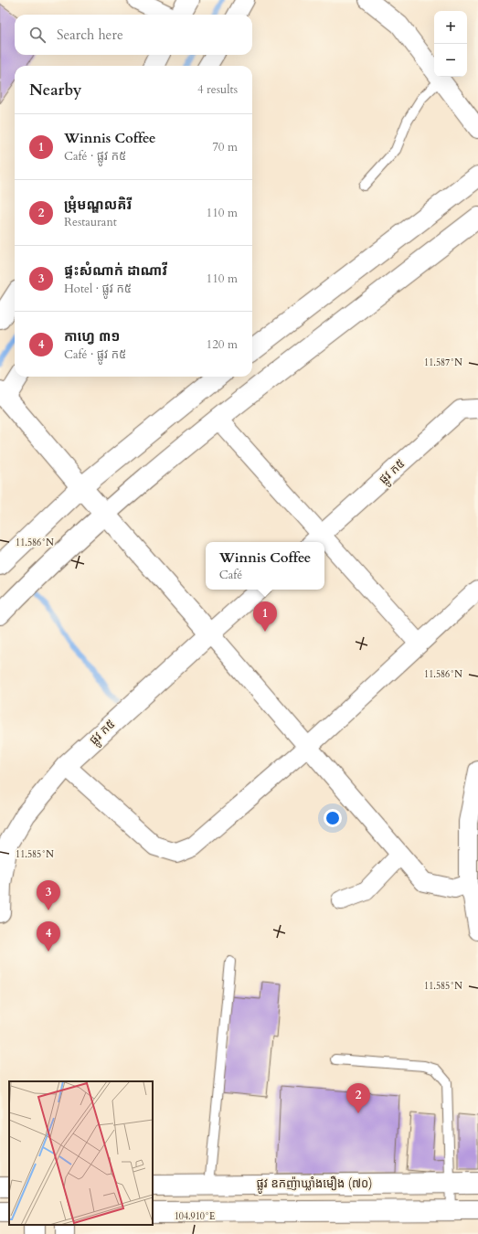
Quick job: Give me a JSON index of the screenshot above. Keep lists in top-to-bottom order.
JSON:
{
  "streets": {
    "street": ["ផ្លូវ ក៥", "ផ្លូវ ឧកញ៉ាឃ្លាំងមឿង (៧០)"]
  },
  "page": {
    "map_buttons": ["+", "−"],
    "search": "Search here",
    "heading": ["Nearby", "4 results"],
    "list": [
      {
        "mark": "1",
        "name": "Winnis Coffee",
        "note": "Café · ផ្លូវ ក៥",
        "value": "70 m"
      },
      {
        "mark": "2",
        "name": "ម្រុំមណ្ឌលគិរី",
        "note": "Restaurant",
        "value": "110 m"
      },
      {
        "mark": "3",
        "name": "ផ្ទះសំណាក់ ដាណាវី",
        "note": "Hotel · ផ្លូវ ក៥",
        "value": "110 m"
      },
      {
        "mark": "4",
        "name": "កាហ្វេ ៣១",
        "note": "Café · ផ្លូវ ក៥",
        "value": "120 m"
      }
    ],
    "popup": ["Winnis Coffee", "Café"],
    "pins": [
      "1",
      "3",
      "4",
      "2"
    ]
  },
  "coordinates": [
    "11.587°N",
    "11.586°N",
    "11.585°N",
    "104.910°E"
  ]
}
